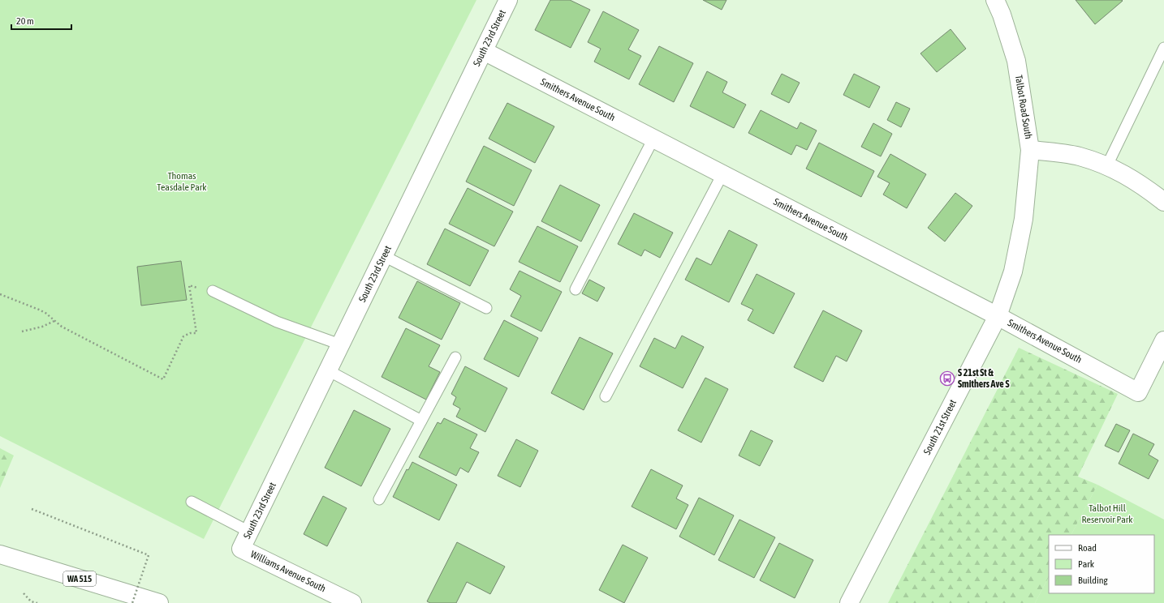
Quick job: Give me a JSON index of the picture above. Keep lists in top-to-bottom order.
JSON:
{
  "streets": {
    "street": [
      "South 23rd Street",
      "Smithers Avenue South",
      "Talbot Road South",
      "South 21st Street",
      "Williams Avenue South",
      "WA 515"
    ]
  },
  "crossings": [
    ["South 23rd Street", "Smithers Avenue South"],
    ["South 23rd Street", "Williams Avenue South"],
    ["Smithers Avenue South", "South 21st Street"],
    ["Talbot Road South", "South 21st Street"]
  ],
  "parks": ["Thomas Teasdale Park", "Talbot Hill Reservoir Park"],
  "places": {
    "bus stop": ["S 21st St & Smithers Ave S"]
  },
  "legend": ["Road", "Park", "Building"],
  "scale_bar": "20 m"
}
